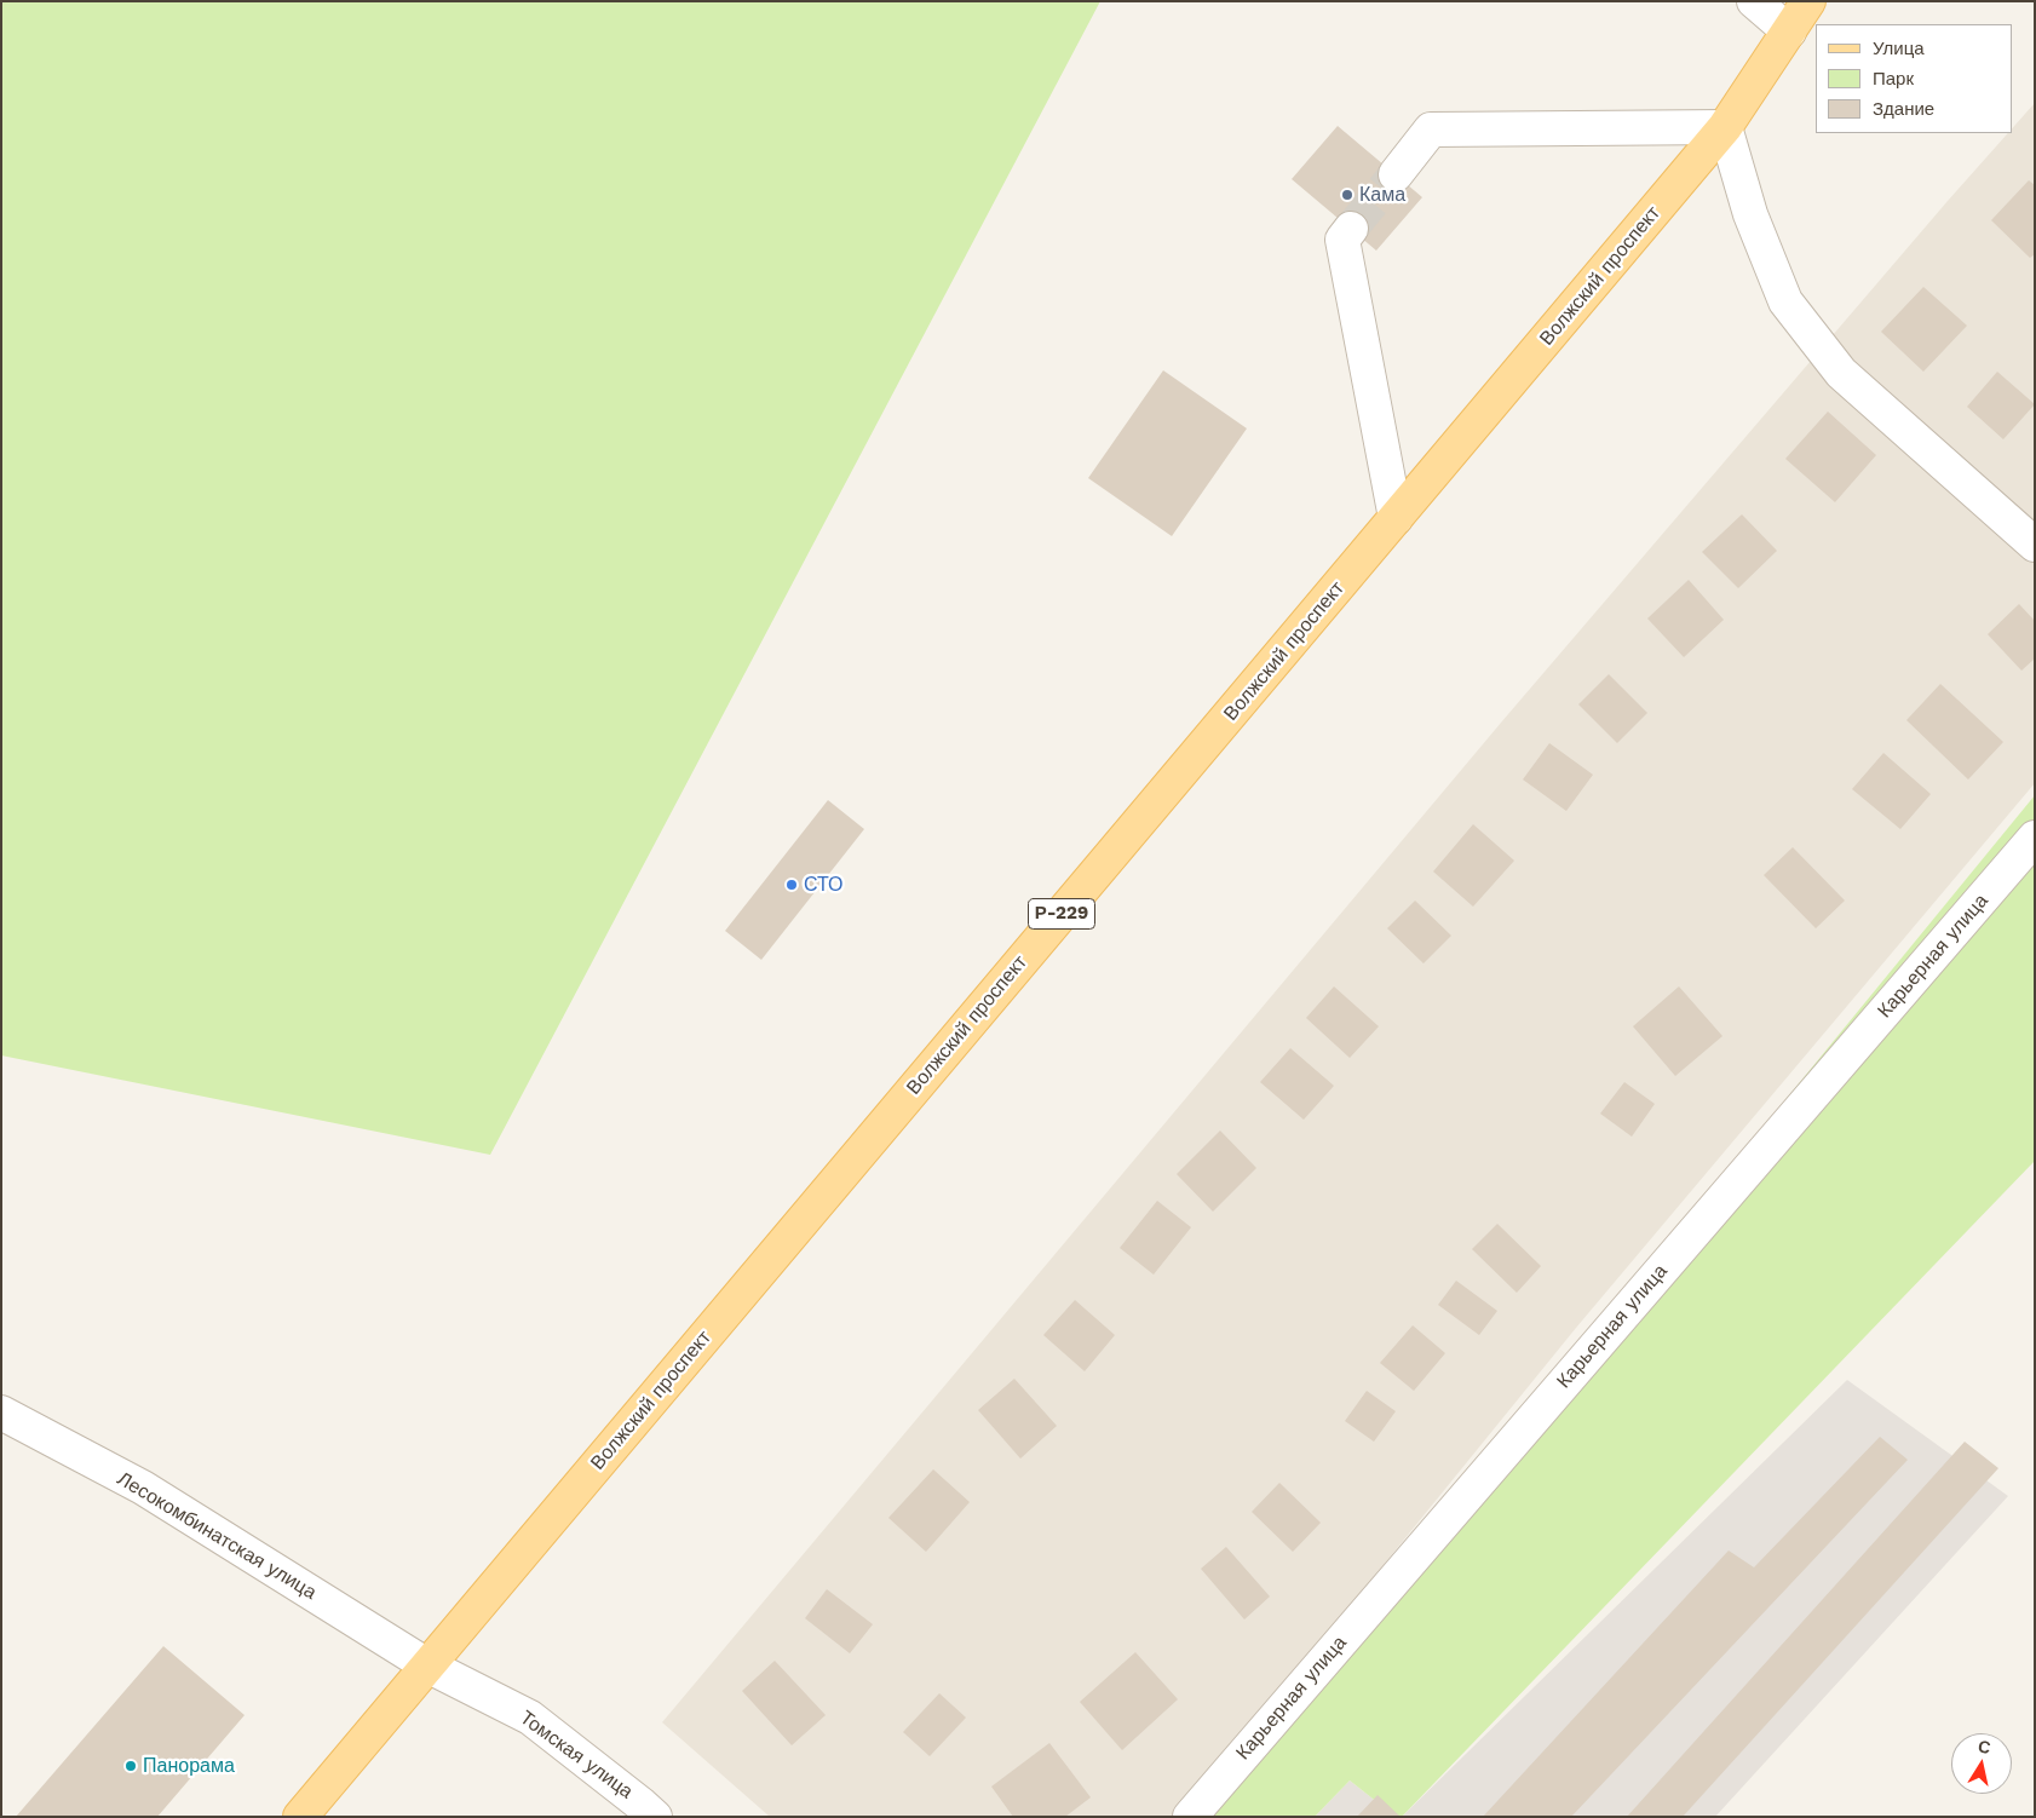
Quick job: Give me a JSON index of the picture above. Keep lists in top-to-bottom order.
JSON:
{
  "streets": {
    "main road": ["Волжский проспект", "Р-229"],
    "street": ["Карьерная улица", "Лесокомбинатская улица", "Томская улица"]
  },
  "crossings": [
    ["Волжский проспект", "Лесокомбинатская улица"],
    ["Волжский проспект", "Томская улица"],
    ["Лесокомбинатская улица", "Томская улица"]
  ],
  "places": ["Кама", "СТО", "Панорама"],
  "legend": ["Улица", "Парк", "Здание"],
  "north": "top"
}
